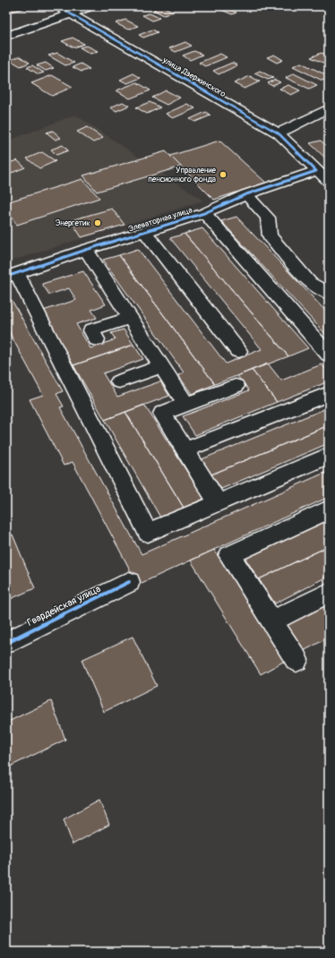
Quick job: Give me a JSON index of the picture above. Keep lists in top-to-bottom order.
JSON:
{
  "streets": {
    "street": ["улица Дзержинского", "Элеваторная улица", "Гвардейская улица"]
  },
  "crossings": [
    ["улица Дзержинского", "Элеваторная улица"]
  ],
  "places": ["Управление пенсионного фонда", "Энергетик"]
}
